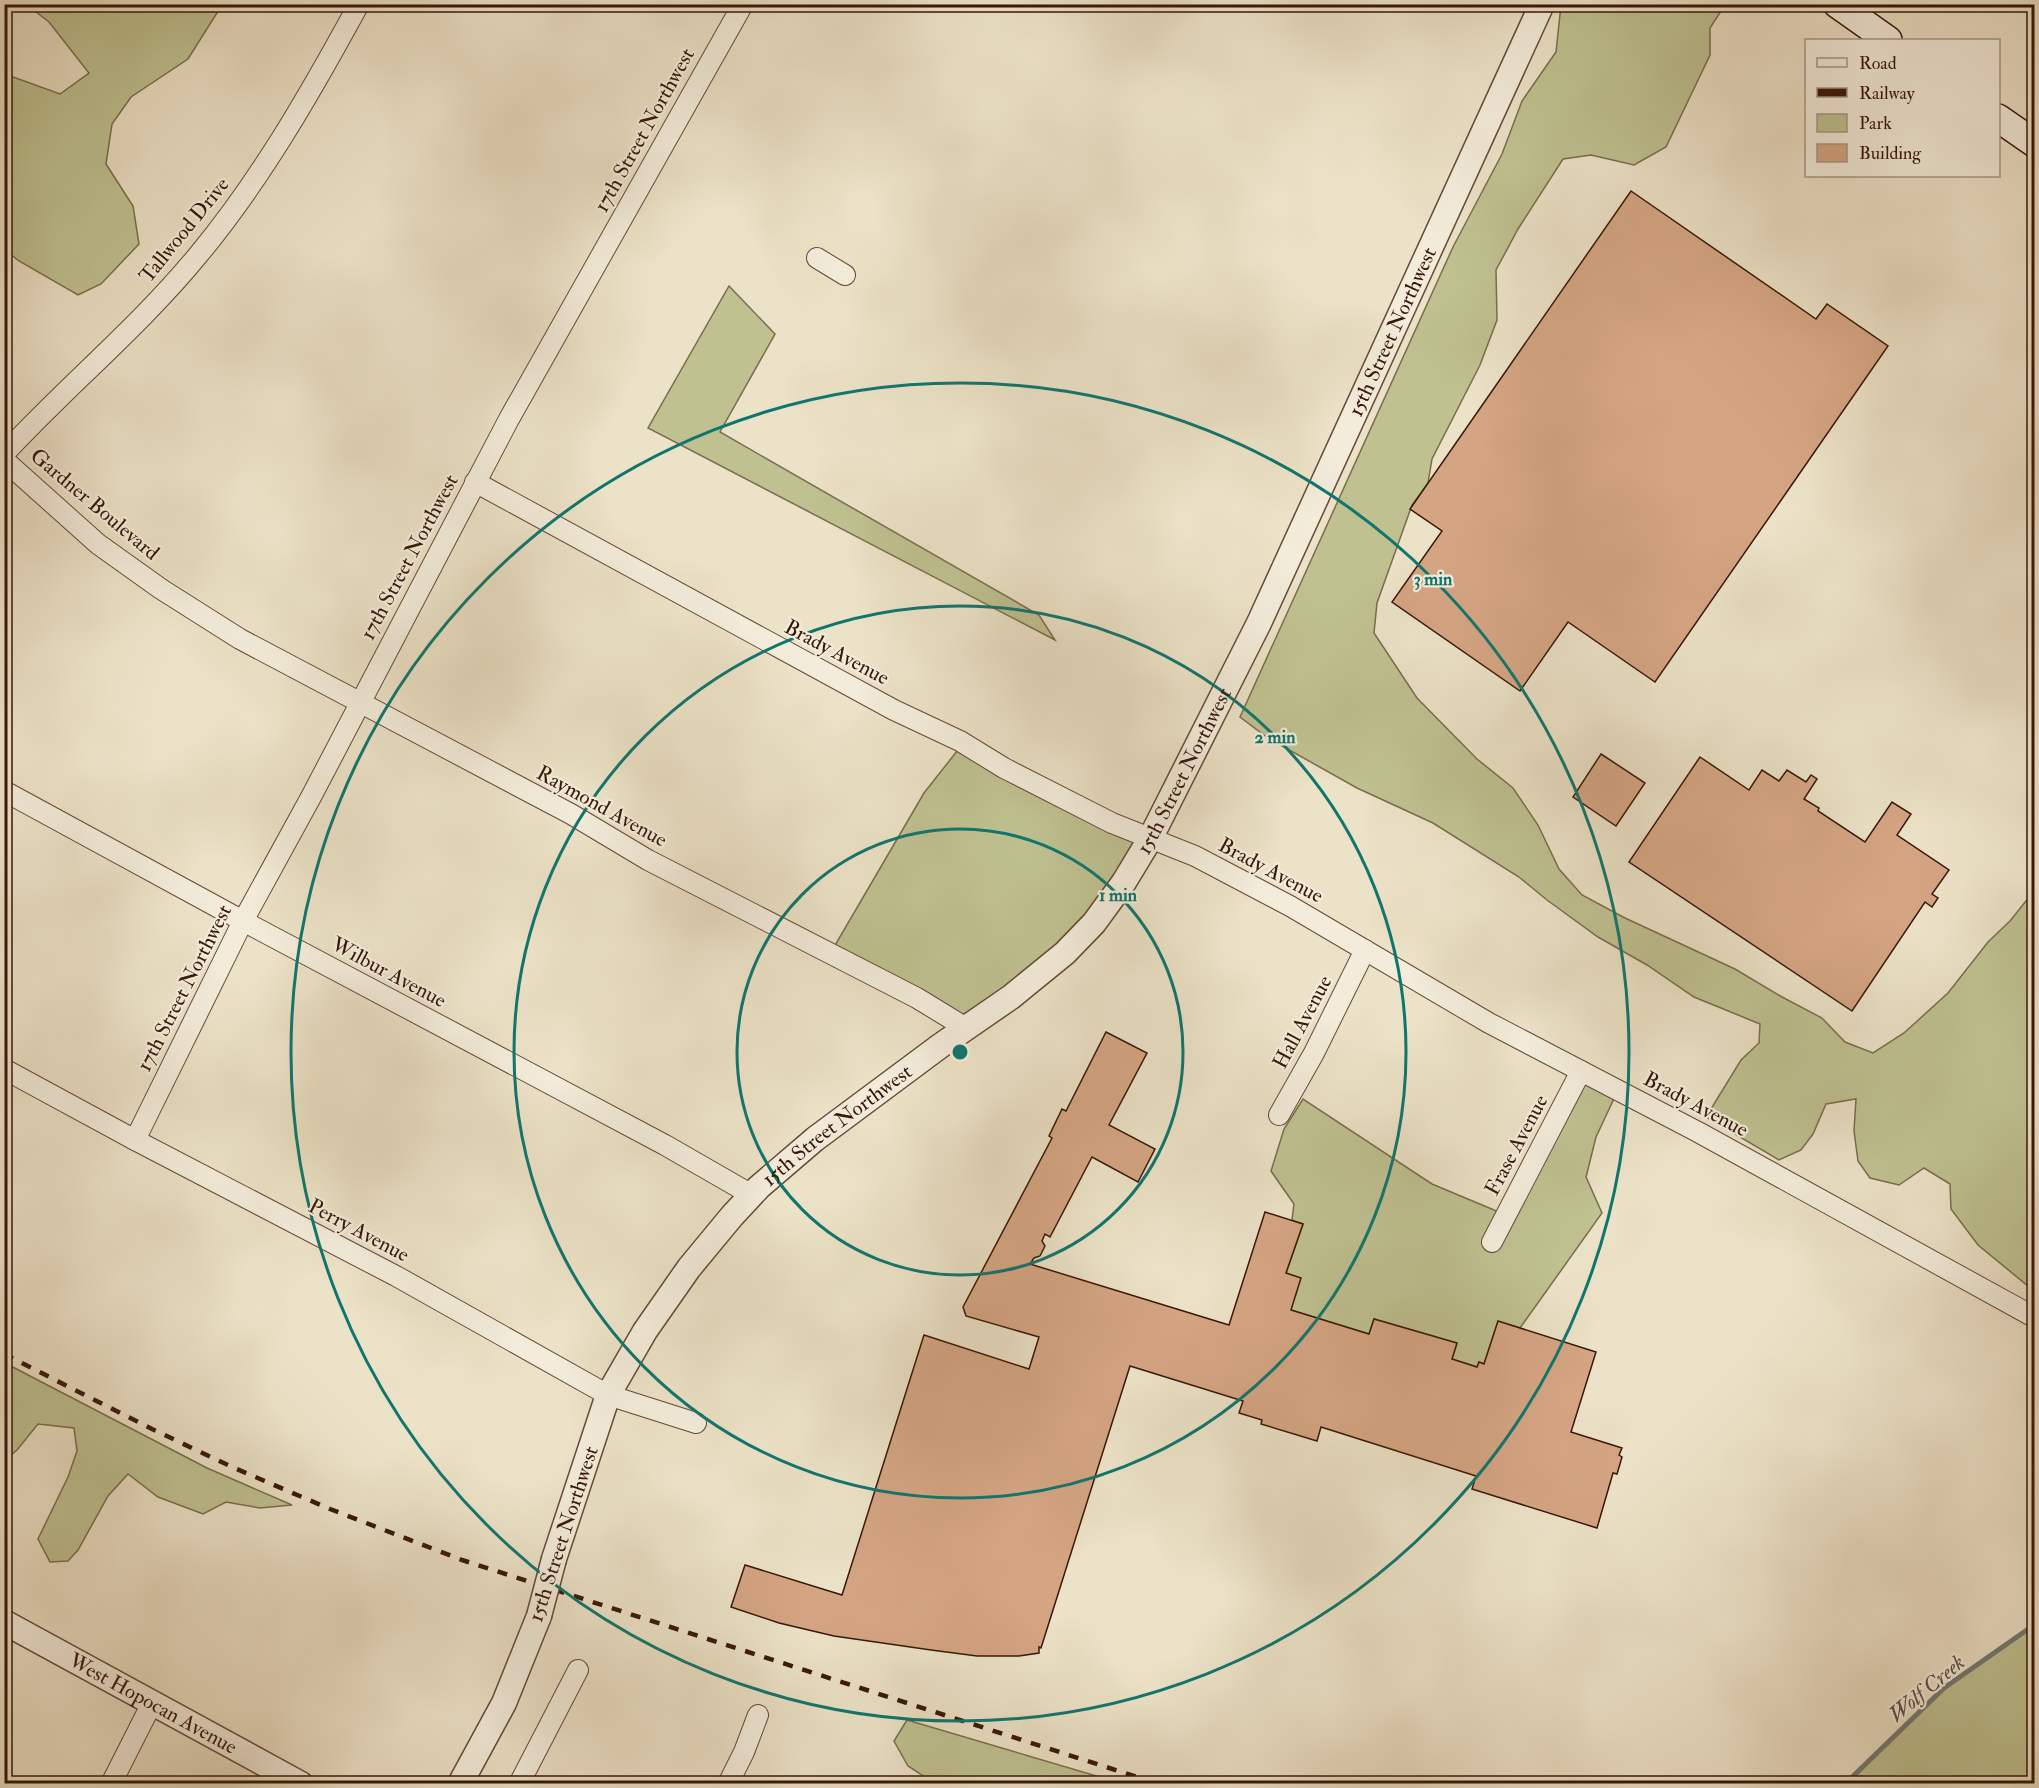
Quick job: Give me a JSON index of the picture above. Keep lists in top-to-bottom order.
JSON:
{
  "streets": {
    "street": [
      "17th Street Northwest",
      "Tallwood Drive",
      "15th Street Northwest",
      "Gardner Boulevard",
      "Brady Avenue",
      "Raymond Avenue",
      "Wilbur Avenue",
      "Hall Avenue",
      "Frase Avenue",
      "Perry Avenue",
      "West Hopocan Avenue"
    ]
  },
  "crossings": [
    ["17th Street Northwest", "Brady Avenue"],
    ["17th Street Northwest", "Raymond Avenue"],
    ["17th Street Northwest", "Wilbur Avenue"],
    ["17th Street Northwest", "Perry Avenue"],
    ["15th Street Northwest", "Brady Avenue"],
    ["15th Street Northwest", "Raymond Avenue"],
    ["15th Street Northwest", "Wilbur Avenue"],
    ["15th Street Northwest", "Perry Avenue"],
    ["Gardner Boulevard", "Raymond Avenue"],
    ["Brady Avenue", "Hall Avenue"],
    ["Brady Avenue", "Frase Avenue"]
  ],
  "water": ["Wolf Creek"],
  "legend": [
    "Road",
    "Railway",
    "Park",
    "Building"
  ],
  "rings": ["3 min", "2 min", "1 min"]
}
